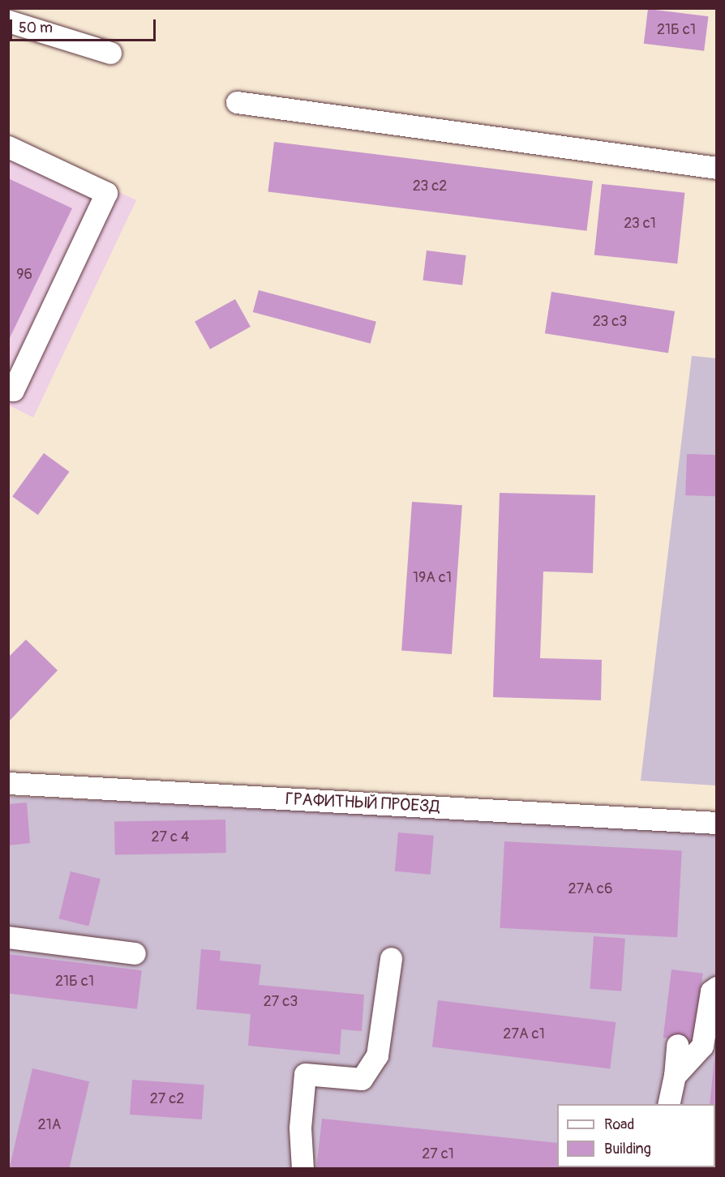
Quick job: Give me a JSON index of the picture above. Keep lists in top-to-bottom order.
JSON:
{
  "streets": {
    "street": ["ГРАФИТНЫЙ ПРОЕЗД"]
  },
  "house_numbers": [
    "21Б с1",
    "23 с2",
    "23 с1",
    "96",
    "23 с3",
    "19А с1",
    "27 с 4",
    "27A с6",
    "21Б с1",
    "27 с3",
    "27А с1",
    "27 с2",
    "21А",
    "27 с1"
  ],
  "legend": ["Road", "Building"],
  "scale_bar": "50 m"
}
